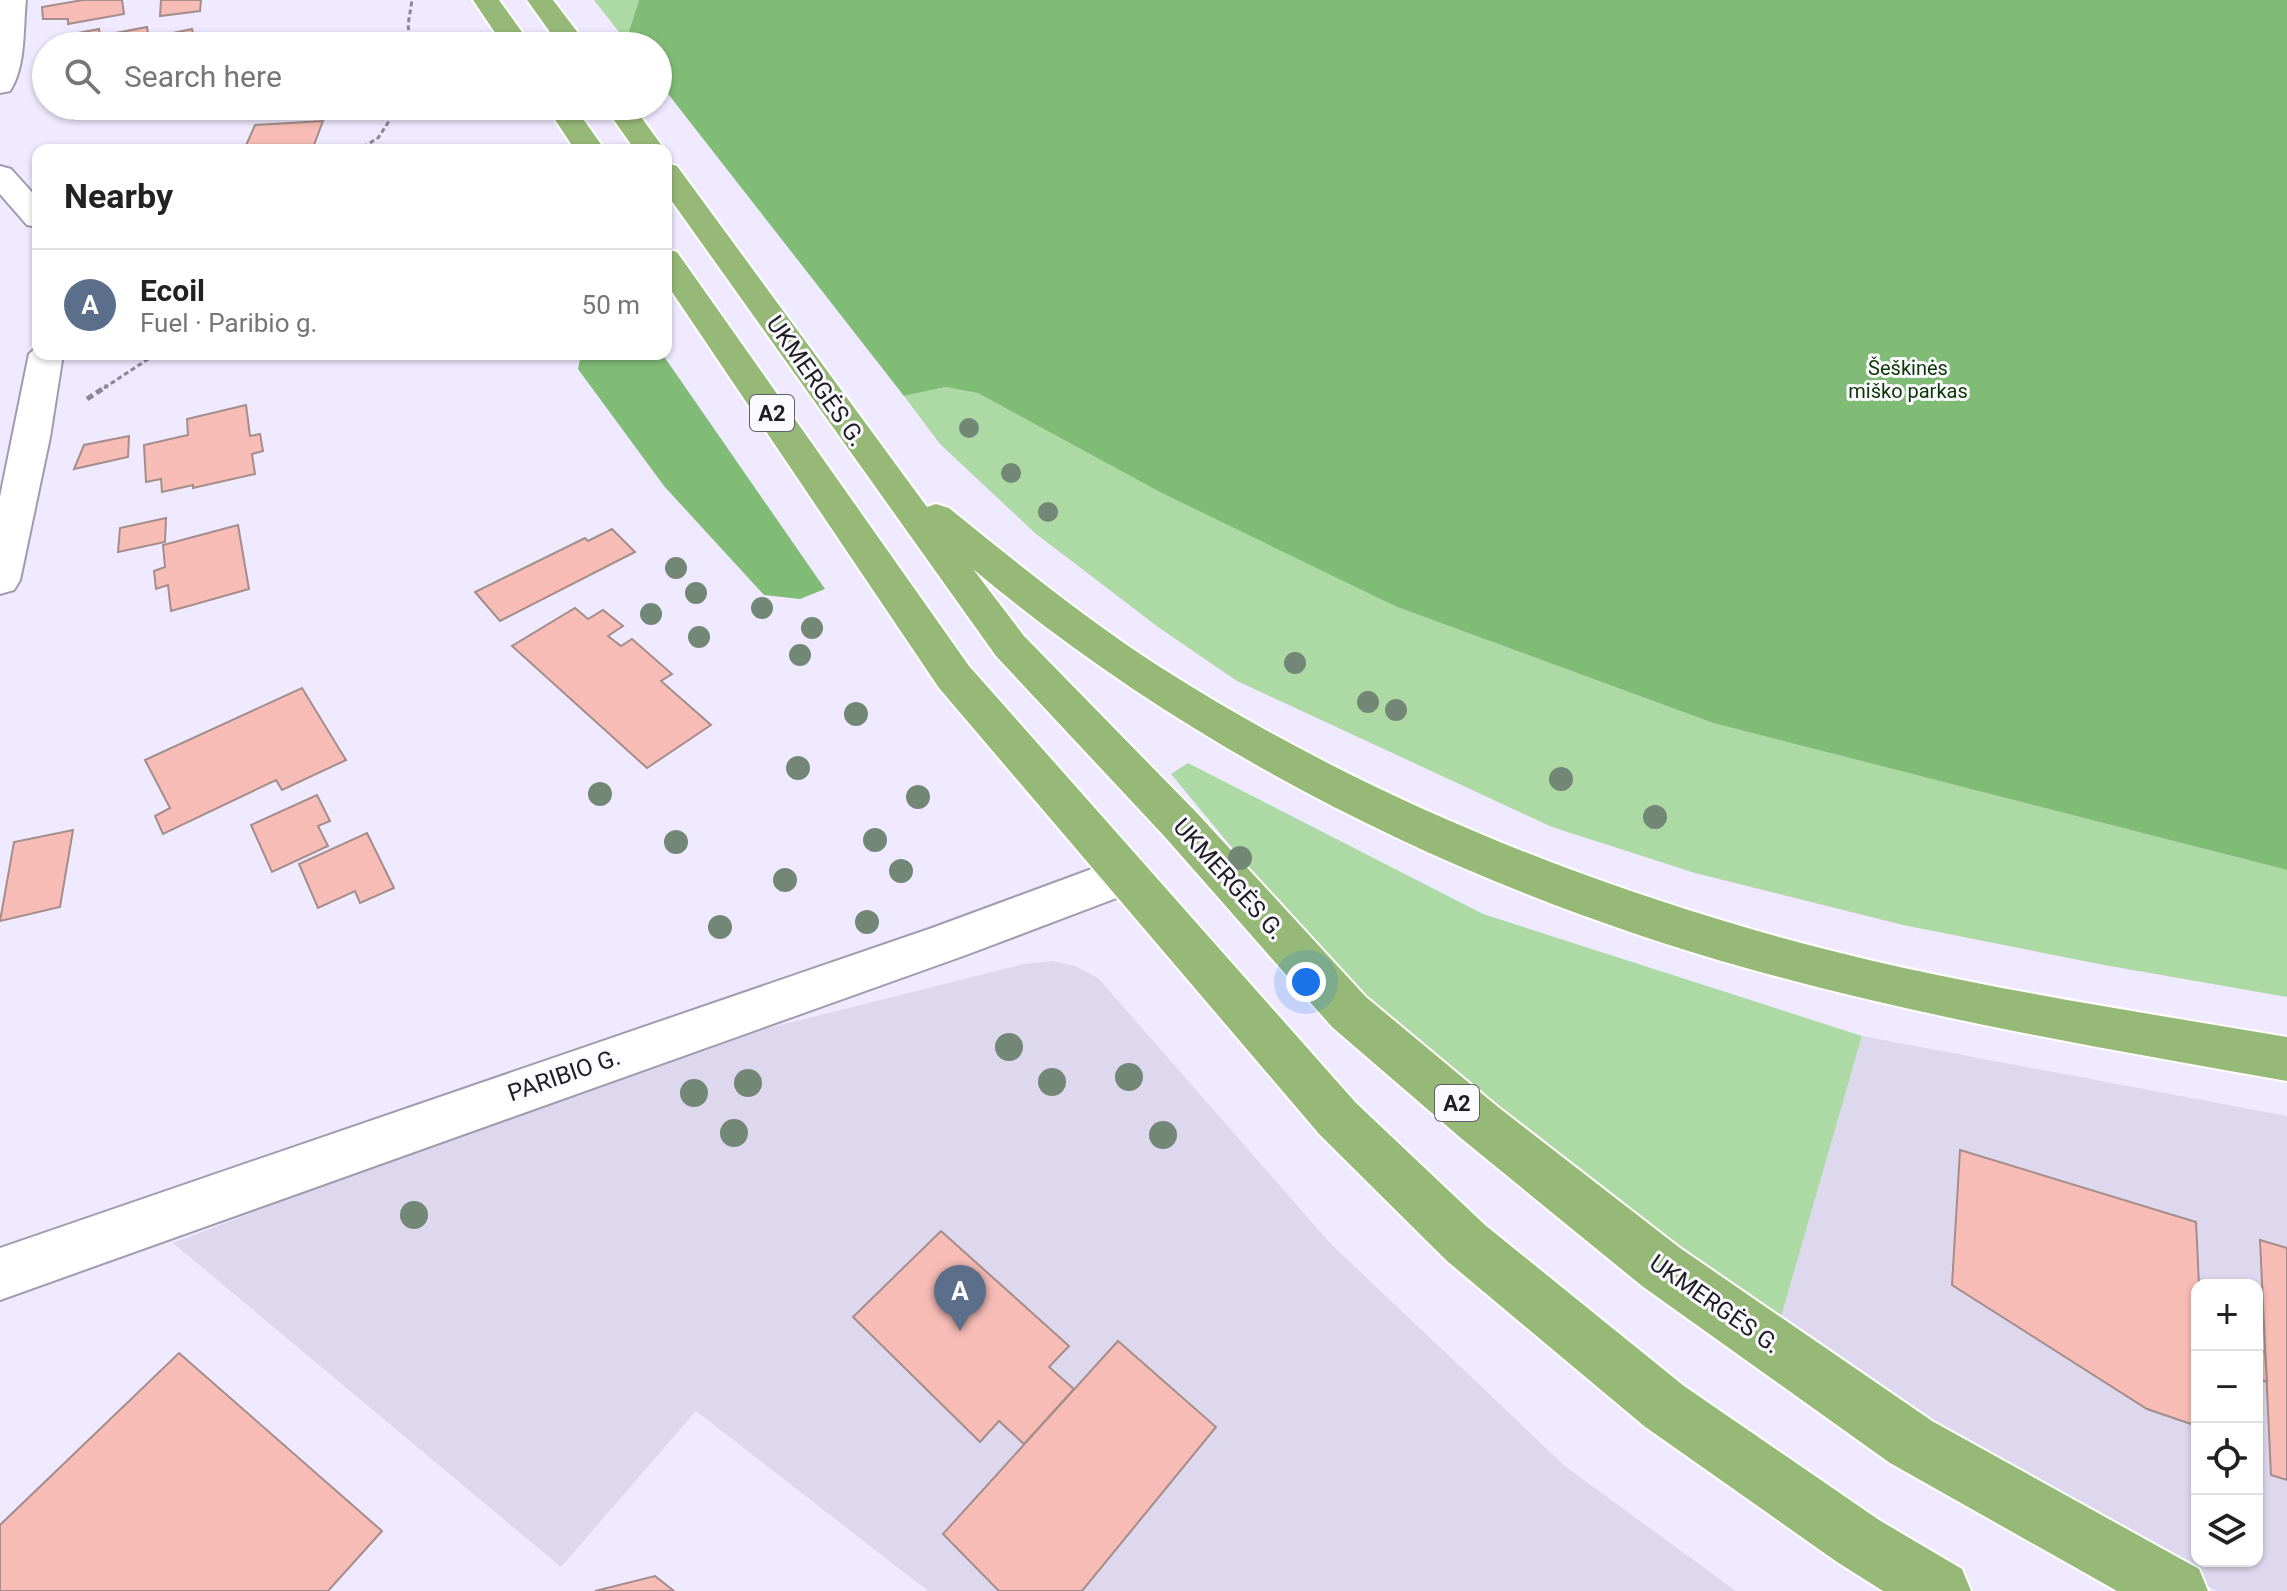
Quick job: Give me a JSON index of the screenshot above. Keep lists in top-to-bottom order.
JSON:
{
  "streets": {
    "highway": ["UKMERGĖS G.", "A2"],
    "street": ["PARIBIO G."]
  },
  "crossings": [
    ["A2", "PARIBIO G."]
  ],
  "parks": ["Šeškinės miško parkas"],
  "page": {
    "search": "Search here",
    "heading": "Nearby",
    "list": [
      {
        "mark": "A",
        "name": "Ecoil",
        "note": "Fuel · Paribio g.",
        "value": "50 m"
      }
    ],
    "pins": "A",
    "map_buttons": ["+", "−"]
  }
}
